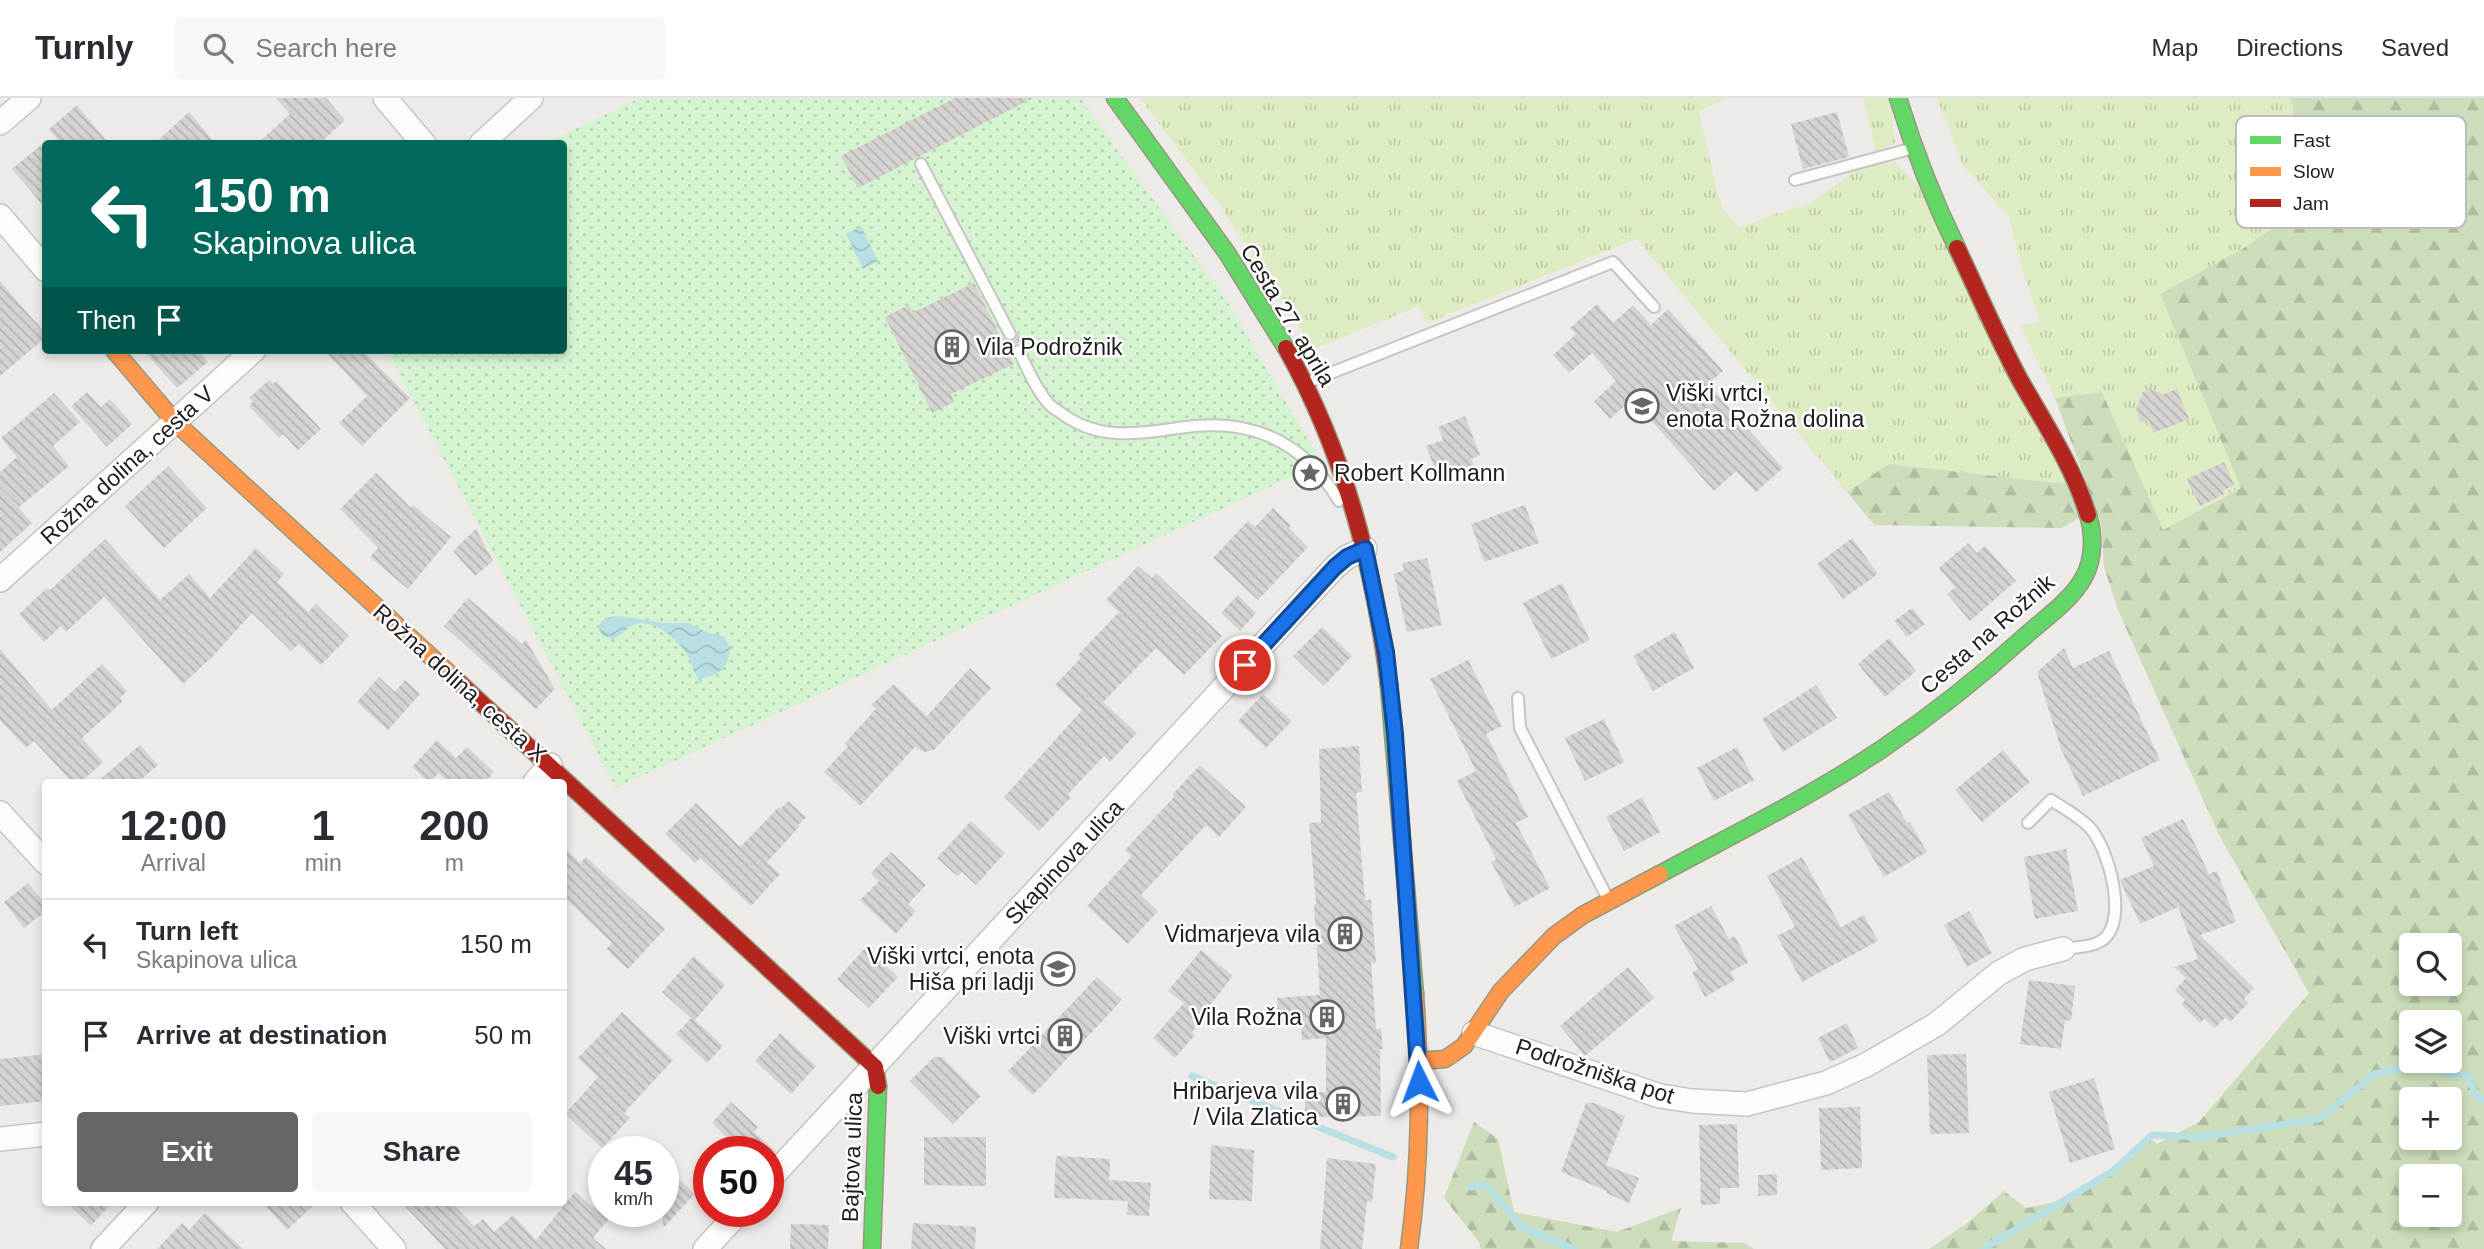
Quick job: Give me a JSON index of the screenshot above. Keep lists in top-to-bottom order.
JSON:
{
  "streets": {
    "street": [
      "Cesta 27. aprila",
      "Rožna dolina, cesta V",
      "Cesta na Rožnik",
      "Rožna dolina, cesta X",
      "Skapinova ulica",
      "Podrožniška pot",
      "Bajtova ulica"
    ]
  },
  "crossings": [
    ["Cesta 27. aprila", "Cesta na Rožnik"],
    ["Cesta 27. aprila", "Skapinova ulica"],
    ["Rožna dolina, cesta V", "Rožna dolina, cesta X"],
    ["Cesta na Rožnik", "Podrožniška pot"],
    ["Rožna dolina, cesta X", "Skapinova ulica"],
    ["Rožna dolina, cesta X", "Bajtova ulica"],
    ["Skapinova ulica", "Bajtova ulica"]
  ],
  "places": {
    "building": [
      "Vila Podrožnik",
      "Vidmarjeva vila",
      "Vila Rožna",
      "Viški vrtci",
      "Hribarjeva vila / Vila Zlatica"
    ],
    "school or university": ["Viški vrtci, enota Rožna dolina", "Viški vrtci, enota Hiša pri ladji"],
    "place": ["Robert Kollmann"]
  },
  "legend": ["Fast", "Slow", "Jam"],
  "page": {
    "header": "Turnly",
    "search": "Search here",
    "nav": ["Map", "Directions", "Saved"],
    "turn": ["150 m", "Skapinova ulica"],
    "then": "Then",
    "eta": [
      "12:00",
      "Arrival",
      "1",
      "min",
      "200",
      "m"
    ],
    "list": [
      {
        "name": "Turn left",
        "note": "Skapinova ulica",
        "value": "150 m"
      },
      {
        "name": "Arrive at destination",
        "value": "50 m"
      }
    ],
    "map_buttons": ["+", "−"],
    "buttons": ["Exit", "Share"],
    "speed": "45 km/h",
    "limit": "50"
  }
}
